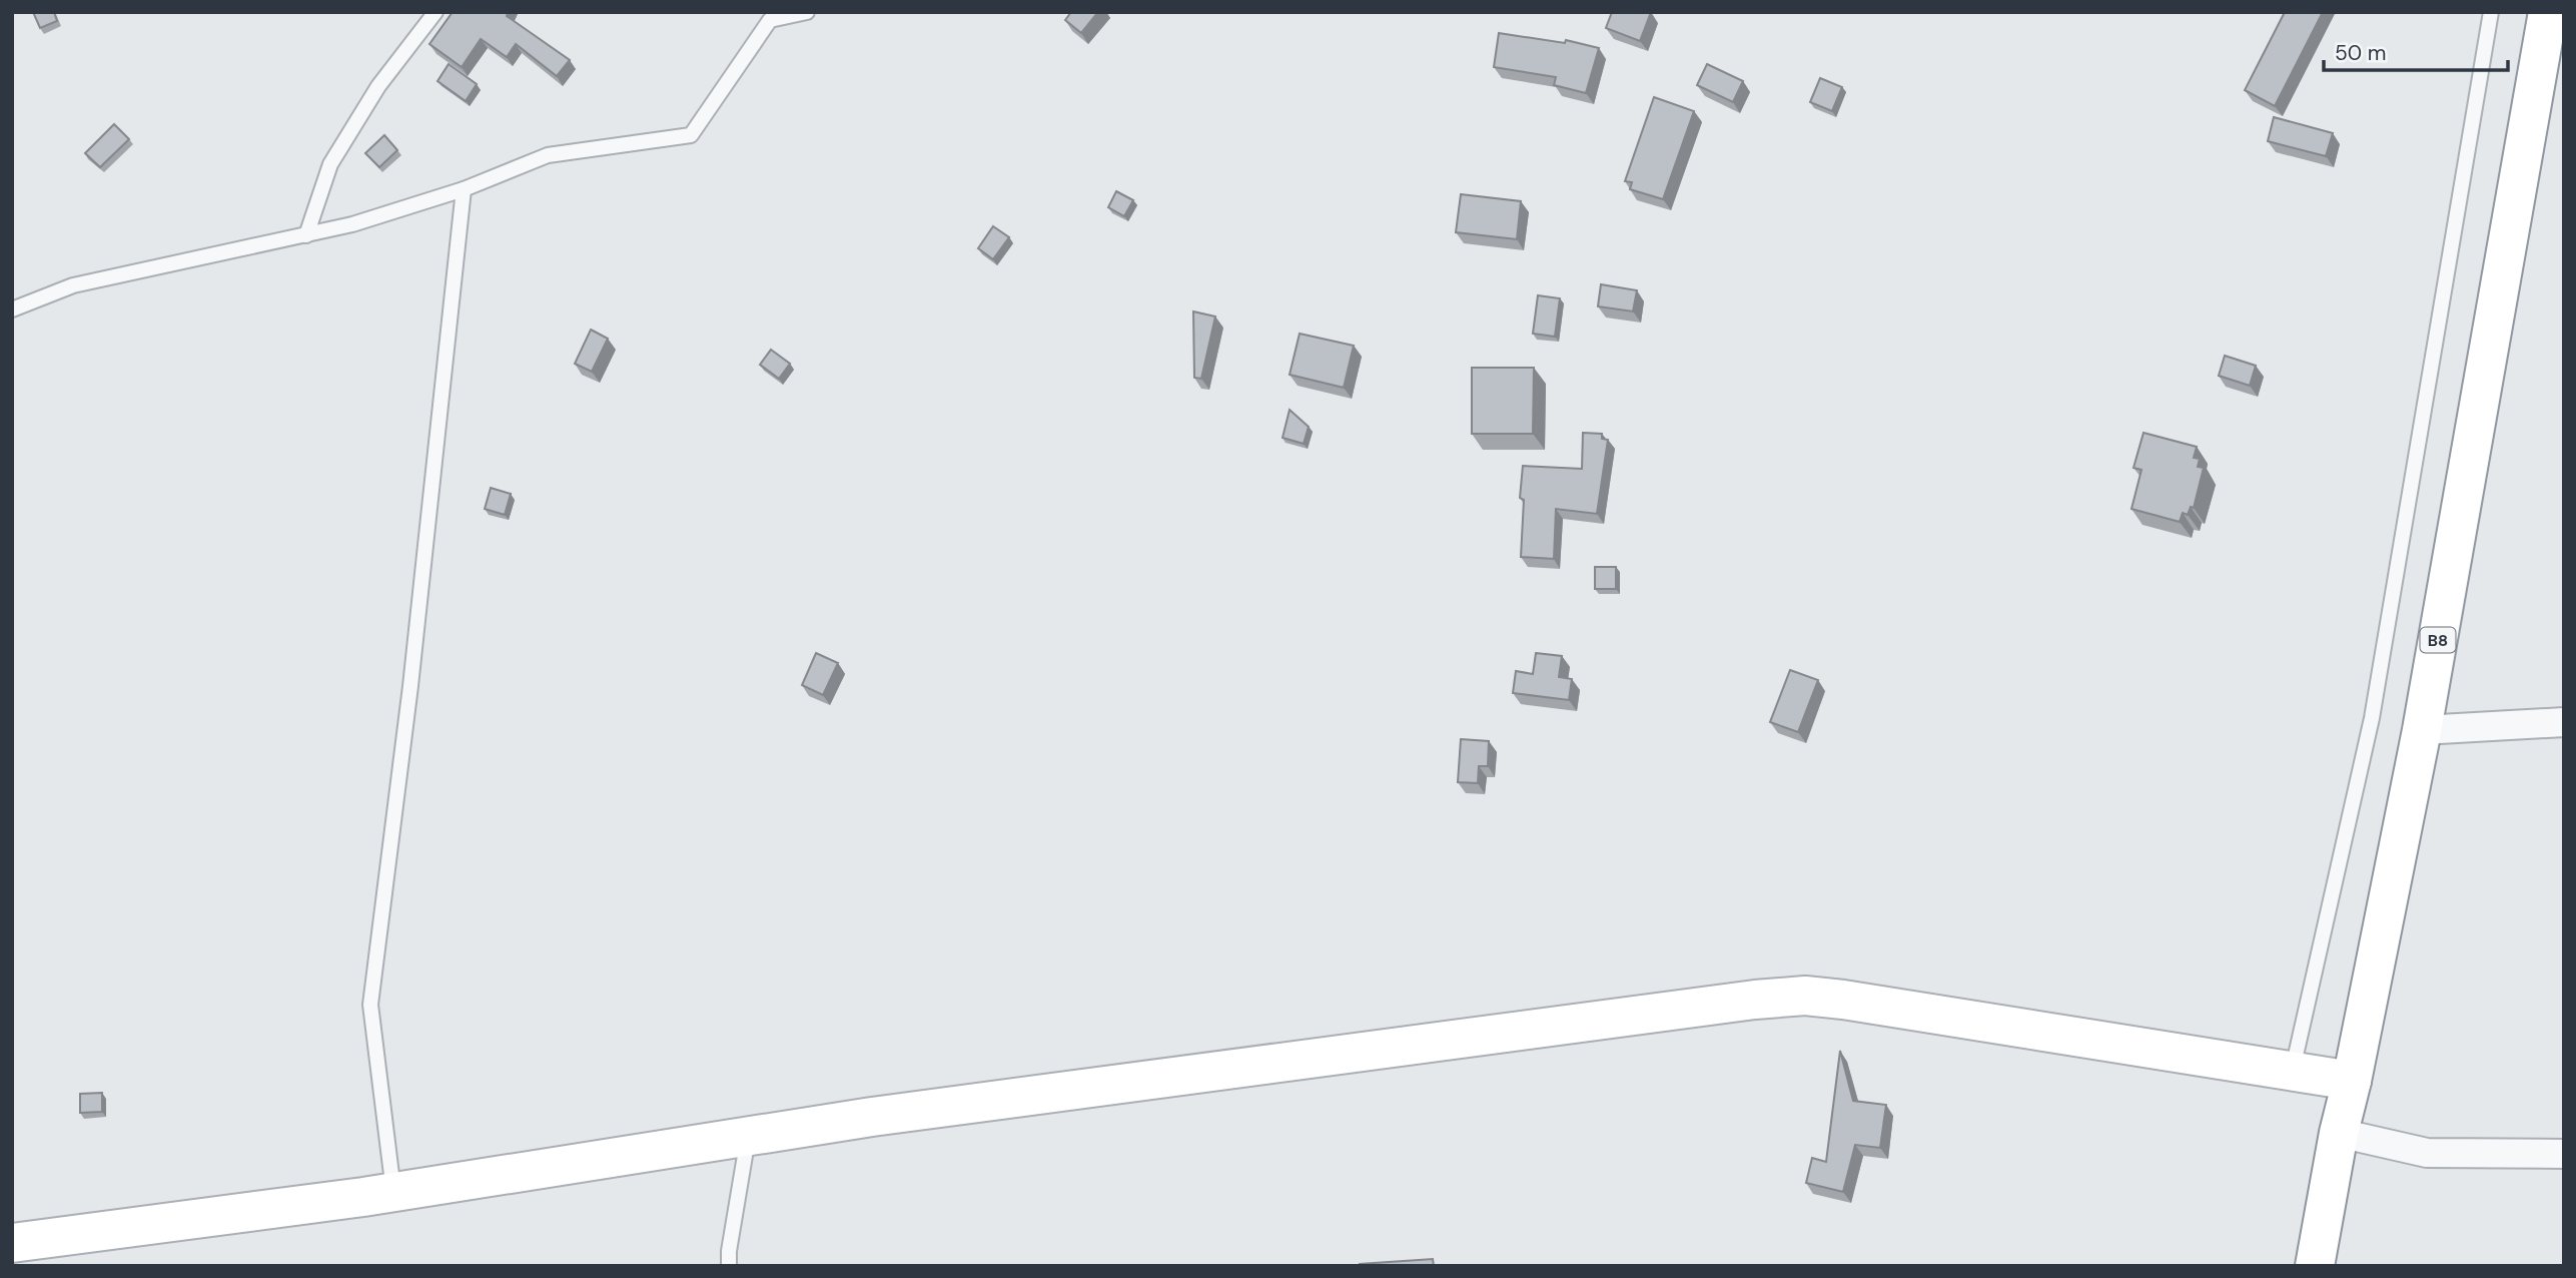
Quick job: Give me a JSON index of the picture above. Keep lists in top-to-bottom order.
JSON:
{
  "streets": {
    "main road": ["B8"]
  },
  "scale_bar": "50 m"
}
